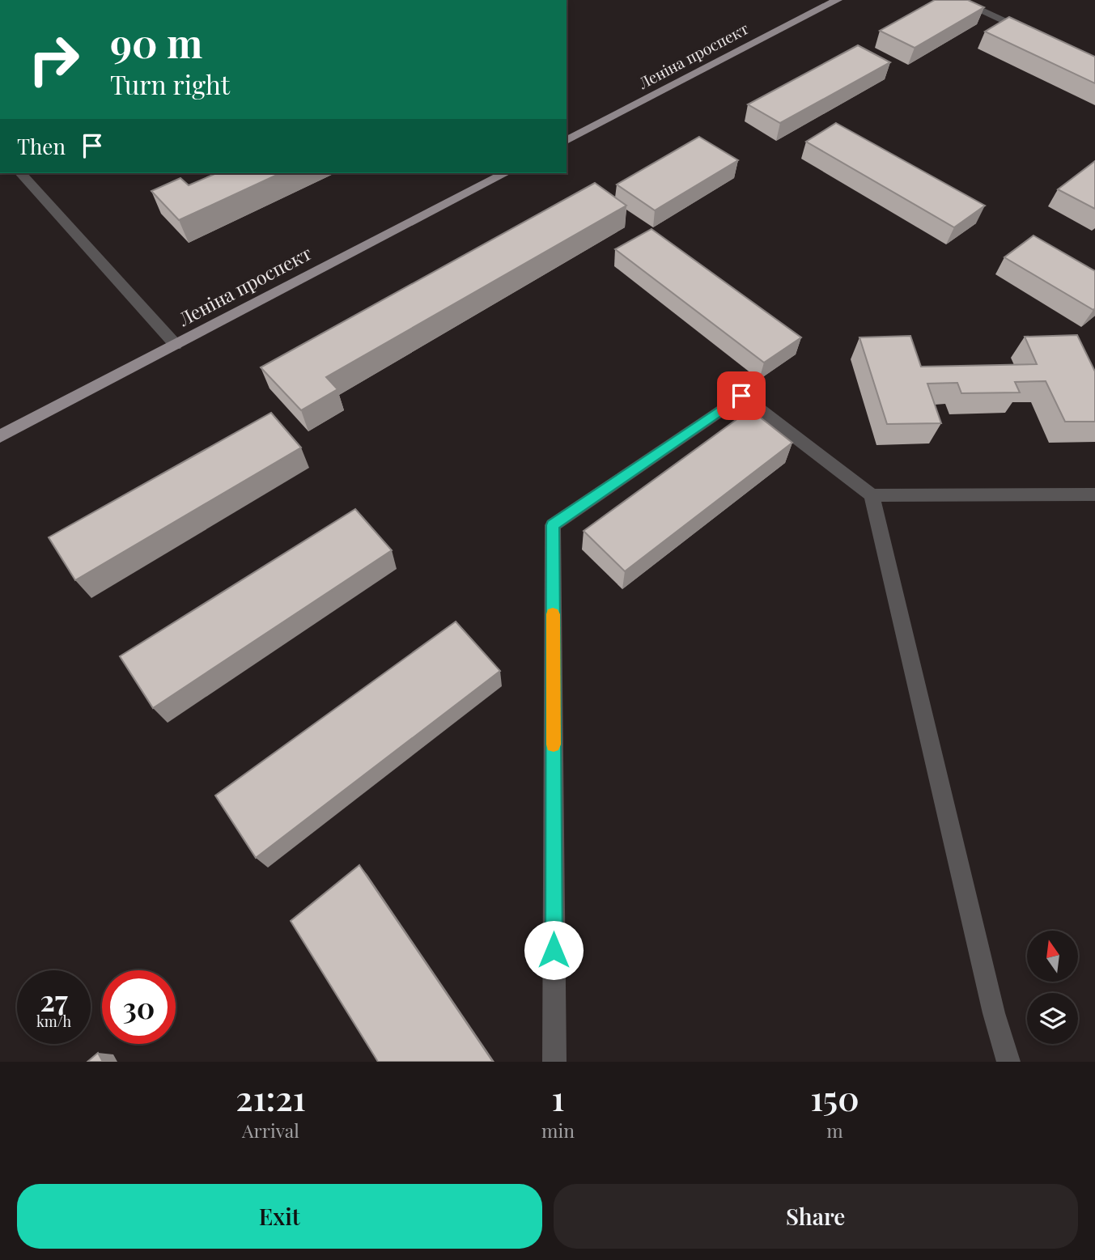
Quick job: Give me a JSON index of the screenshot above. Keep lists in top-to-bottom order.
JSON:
{
  "streets": {
    "main road": ["Леніна проспект"]
  },
  "north": "top",
  "page": {
    "turn": ["90 m", "Turn right"],
    "then": "Then",
    "speed": "27 km/h",
    "limit": "30",
    "eta": [
      "21:21",
      "Arrival",
      "1",
      "min",
      "150",
      "m"
    ],
    "buttons": ["Exit", "Share"]
  }
}
